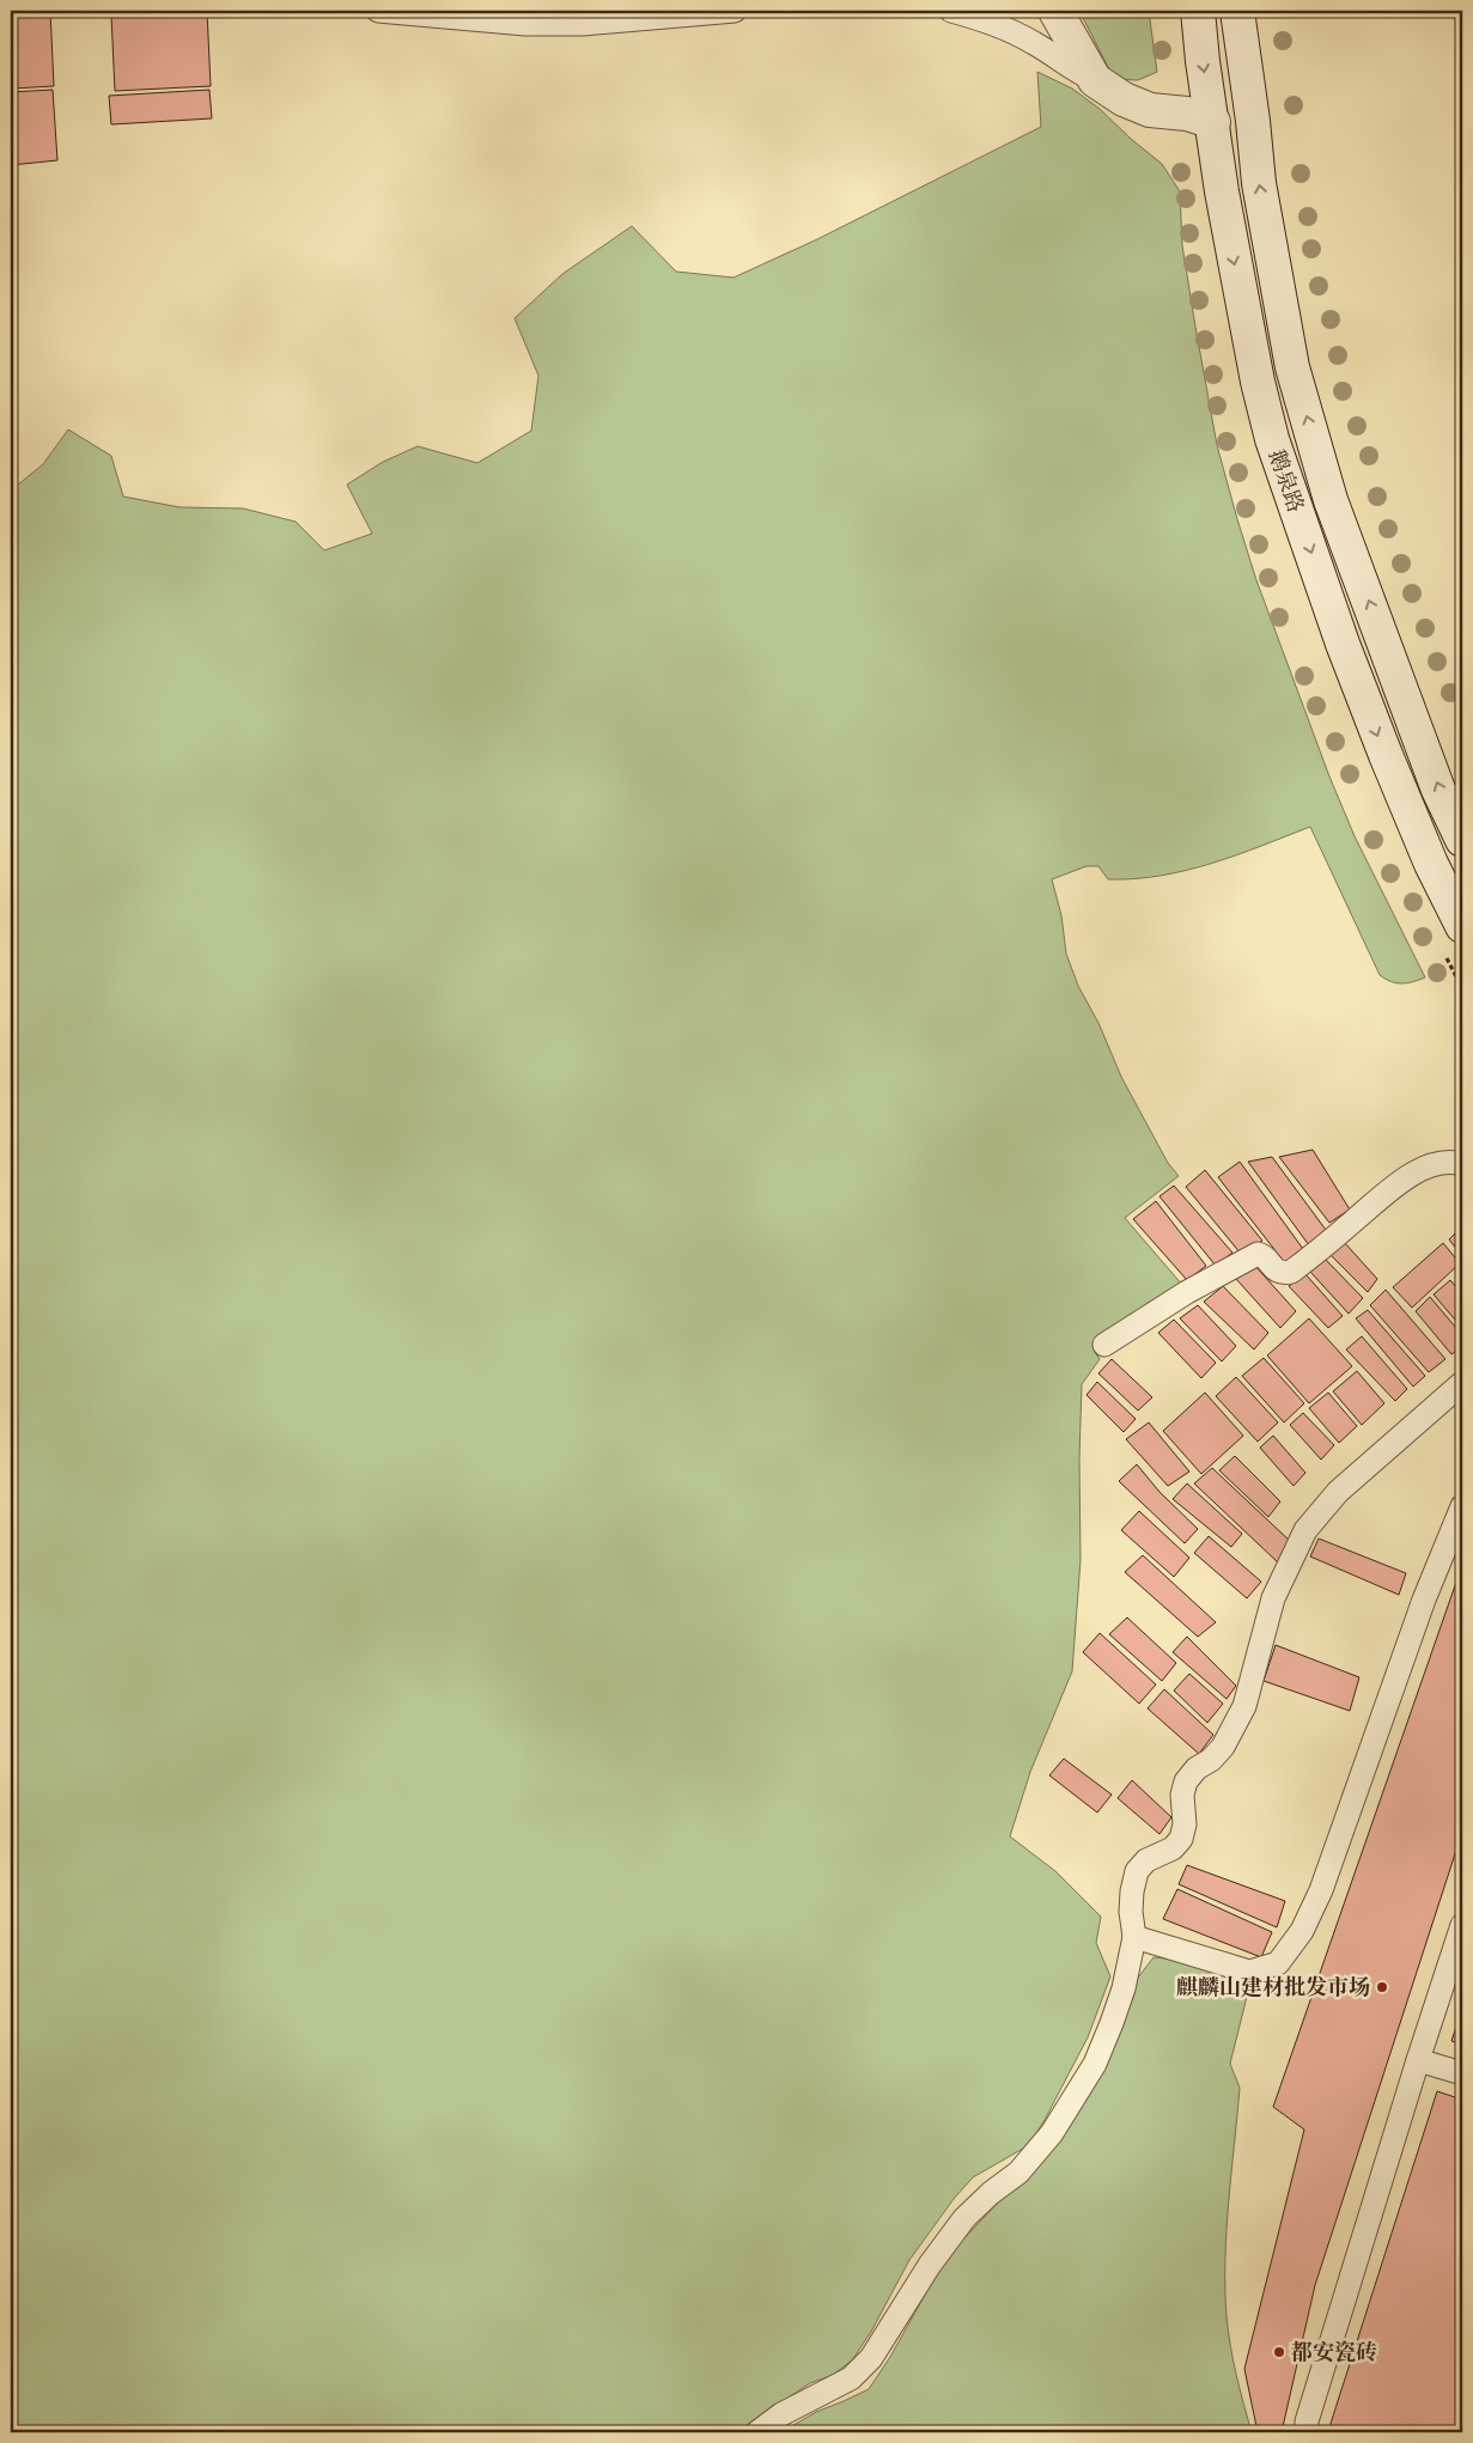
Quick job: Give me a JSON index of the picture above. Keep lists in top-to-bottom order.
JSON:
{
  "streets": {
    "main road": ["鹅泉路"]
  },
  "places": ["麒麟山建材批发市场", "都安瓷砖"]
}
